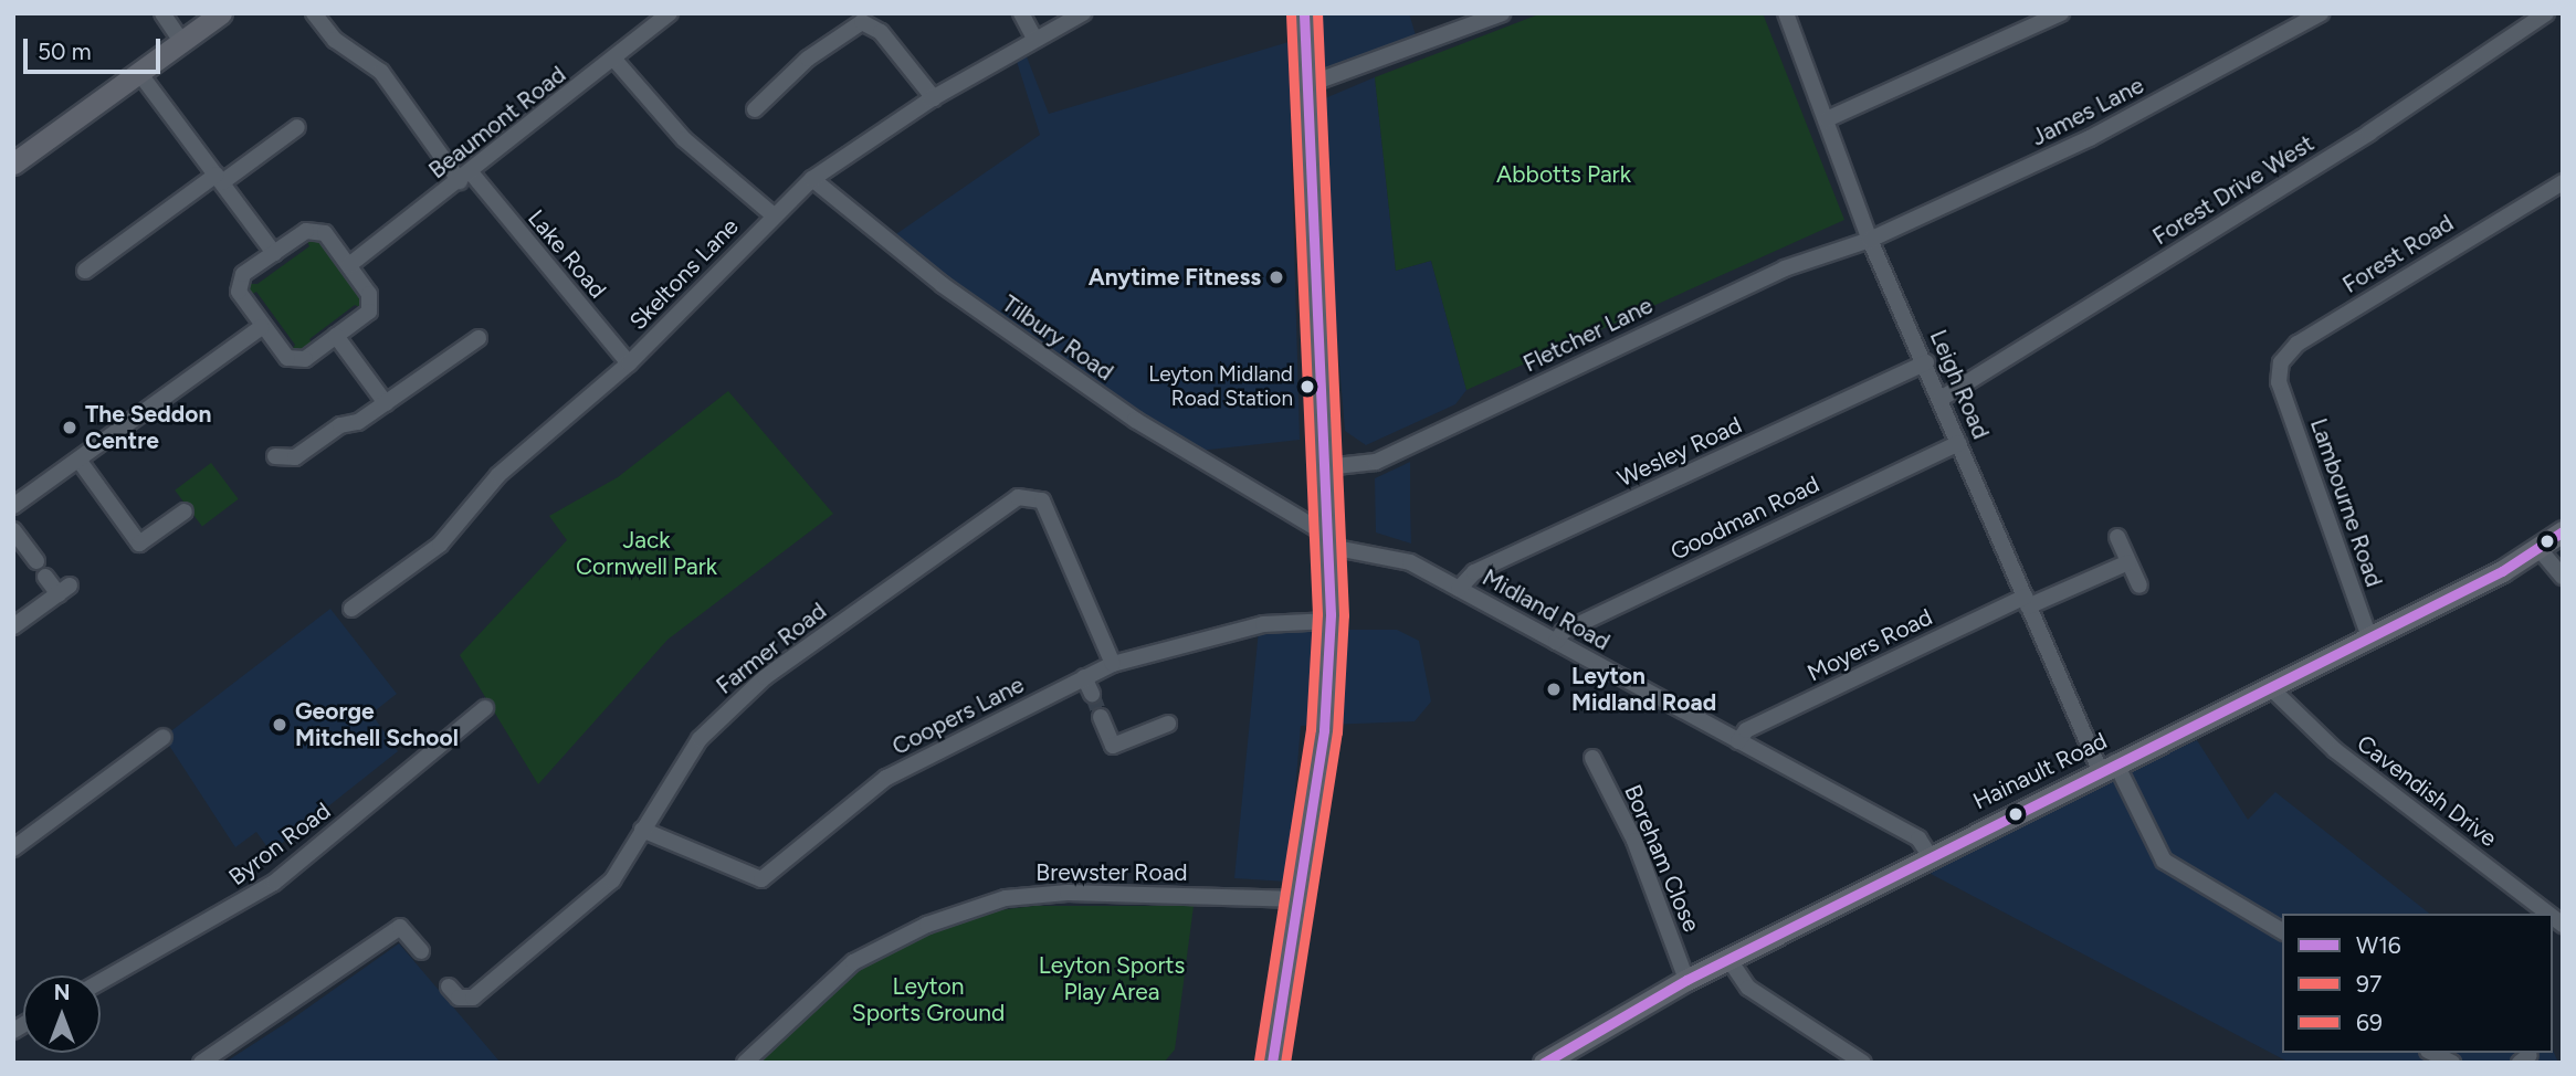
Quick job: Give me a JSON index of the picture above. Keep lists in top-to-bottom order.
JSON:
{
  "streets": {
    "street": [
      "James Lane",
      "Beaumont Road",
      "Forest Drive West",
      "Lake Road",
      "Forest Road",
      "Skeltons Lane",
      "Fletcher Lane",
      "Tilbury Road",
      "Leigh Road",
      "Wesley Road",
      "Lambourne Road",
      "Goodman Road",
      "Midland Road",
      "Moyers Road",
      "Farmer Road",
      "Coopers Lane",
      "Hainault Road",
      "Cavendish Drive",
      "Byron Road",
      "Boreham Close",
      "Brewster Road"
    ]
  },
  "crossings": [
    ["James Lane", "Fletcher Lane"],
    ["James Lane", "Leigh Road"],
    ["Beaumont Road", "Lake Road"],
    ["Forest Drive West", "Leigh Road"],
    ["Lake Road", "Skeltons Lane"],
    ["Forest Road", "Lambourne Road"],
    ["Skeltons Lane", "Tilbury Road"],
    ["Fletcher Lane", "Leigh Road"],
    ["Tilbury Road", "Midland Road"],
    ["Leigh Road", "Wesley Road"],
    ["Leigh Road", "Goodman Road"],
    ["Leigh Road", "Moyers Road"],
    ["Leigh Road", "Hainault Road"],
    ["Wesley Road", "Midland Road"],
    ["Lambourne Road", "Hainault Road"],
    ["Goodman Road", "Midland Road"],
    ["Midland Road", "Moyers Road"],
    ["Midland Road", "Hainault Road"],
    ["Farmer Road", "Coopers Lane"],
    ["Hainault Road", "Cavendish Drive"],
    ["Hainault Road", "Boreham Close"]
  ],
  "parks": [
    "Abbotts Park",
    "Jack Cornwell Park",
    "Leyton Sports Play Area",
    "Leyton Sports Ground"
  ],
  "places": [
    "Anytime Fitness",
    "Leyton Midland Road Station",
    "The Seddon Centre",
    "Leyton Midland Road",
    "George Mitchell School"
  ],
  "lines": ["transit line W16", "transit line 97", "transit line 69"],
  "legend": ["W16", "97", "69"],
  "scale_bar": "50 m",
  "north": "top"
}
